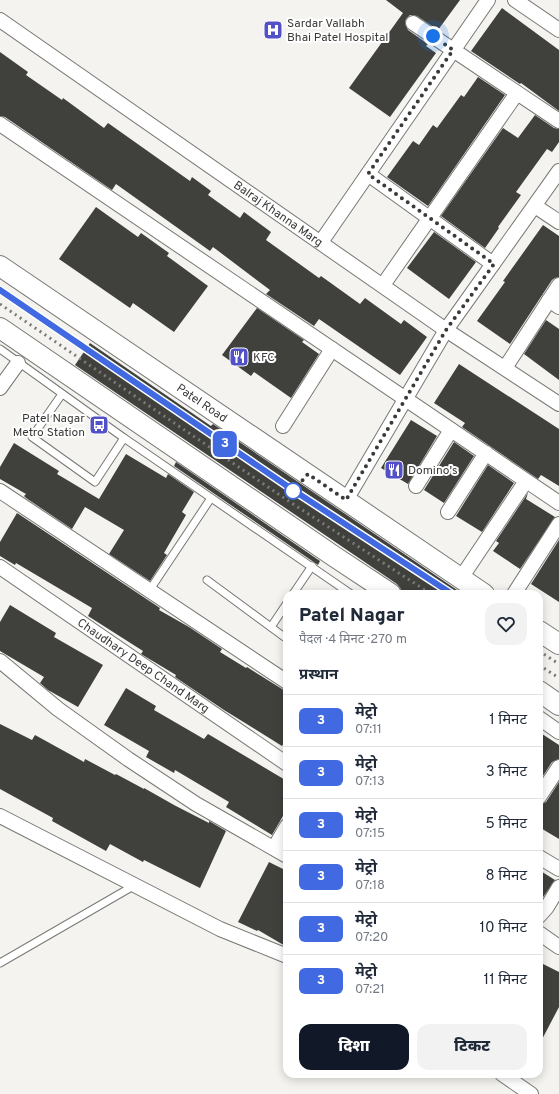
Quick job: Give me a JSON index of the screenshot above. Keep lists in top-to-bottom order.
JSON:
{
  "streets": {
    "main road": ["Patel Road"],
    "street": ["Balraj Khanna Marg", "Chaudhary Deep Chand Marg"]
  },
  "places": {
    "hospital": ["Sardar Vallabh Bhai Patel Hospital"],
    "restaurant": ["KFC", "Domino's"],
    "bus stop": ["Patel Nagar Metro Station"]
  },
  "lines": ["metro line 3"],
  "page": {
    "on_map": "3",
    "heading": [
      ["Patel Nagar", "पैदल · 4 मिनट · 270 m"],
      "प्रस्थान"
    ],
    "list": [
      {
        "mark": "3",
        "name": "मेट्रो",
        "note": "07:11",
        "value": "1 मिनट"
      },
      {
        "mark": "3",
        "name": "मेट्रो",
        "note": "07:13",
        "value": "3 मिनट"
      },
      {
        "mark": "3",
        "name": "मेट्रो",
        "note": "07:15",
        "value": "5 मिनट"
      },
      {
        "mark": "3",
        "name": "मेट्रो",
        "note": "07:18",
        "value": "8 मिनट"
      },
      {
        "mark": "3",
        "name": "मेट्रो",
        "note": "07:20",
        "value": "10 मिनट"
      },
      {
        "mark": "3",
        "name": "मेट्रो",
        "note": "07:21",
        "value": "11 मिनट"
      }
    ],
    "buttons": ["दिशा", "टिकट"]
  }
}
